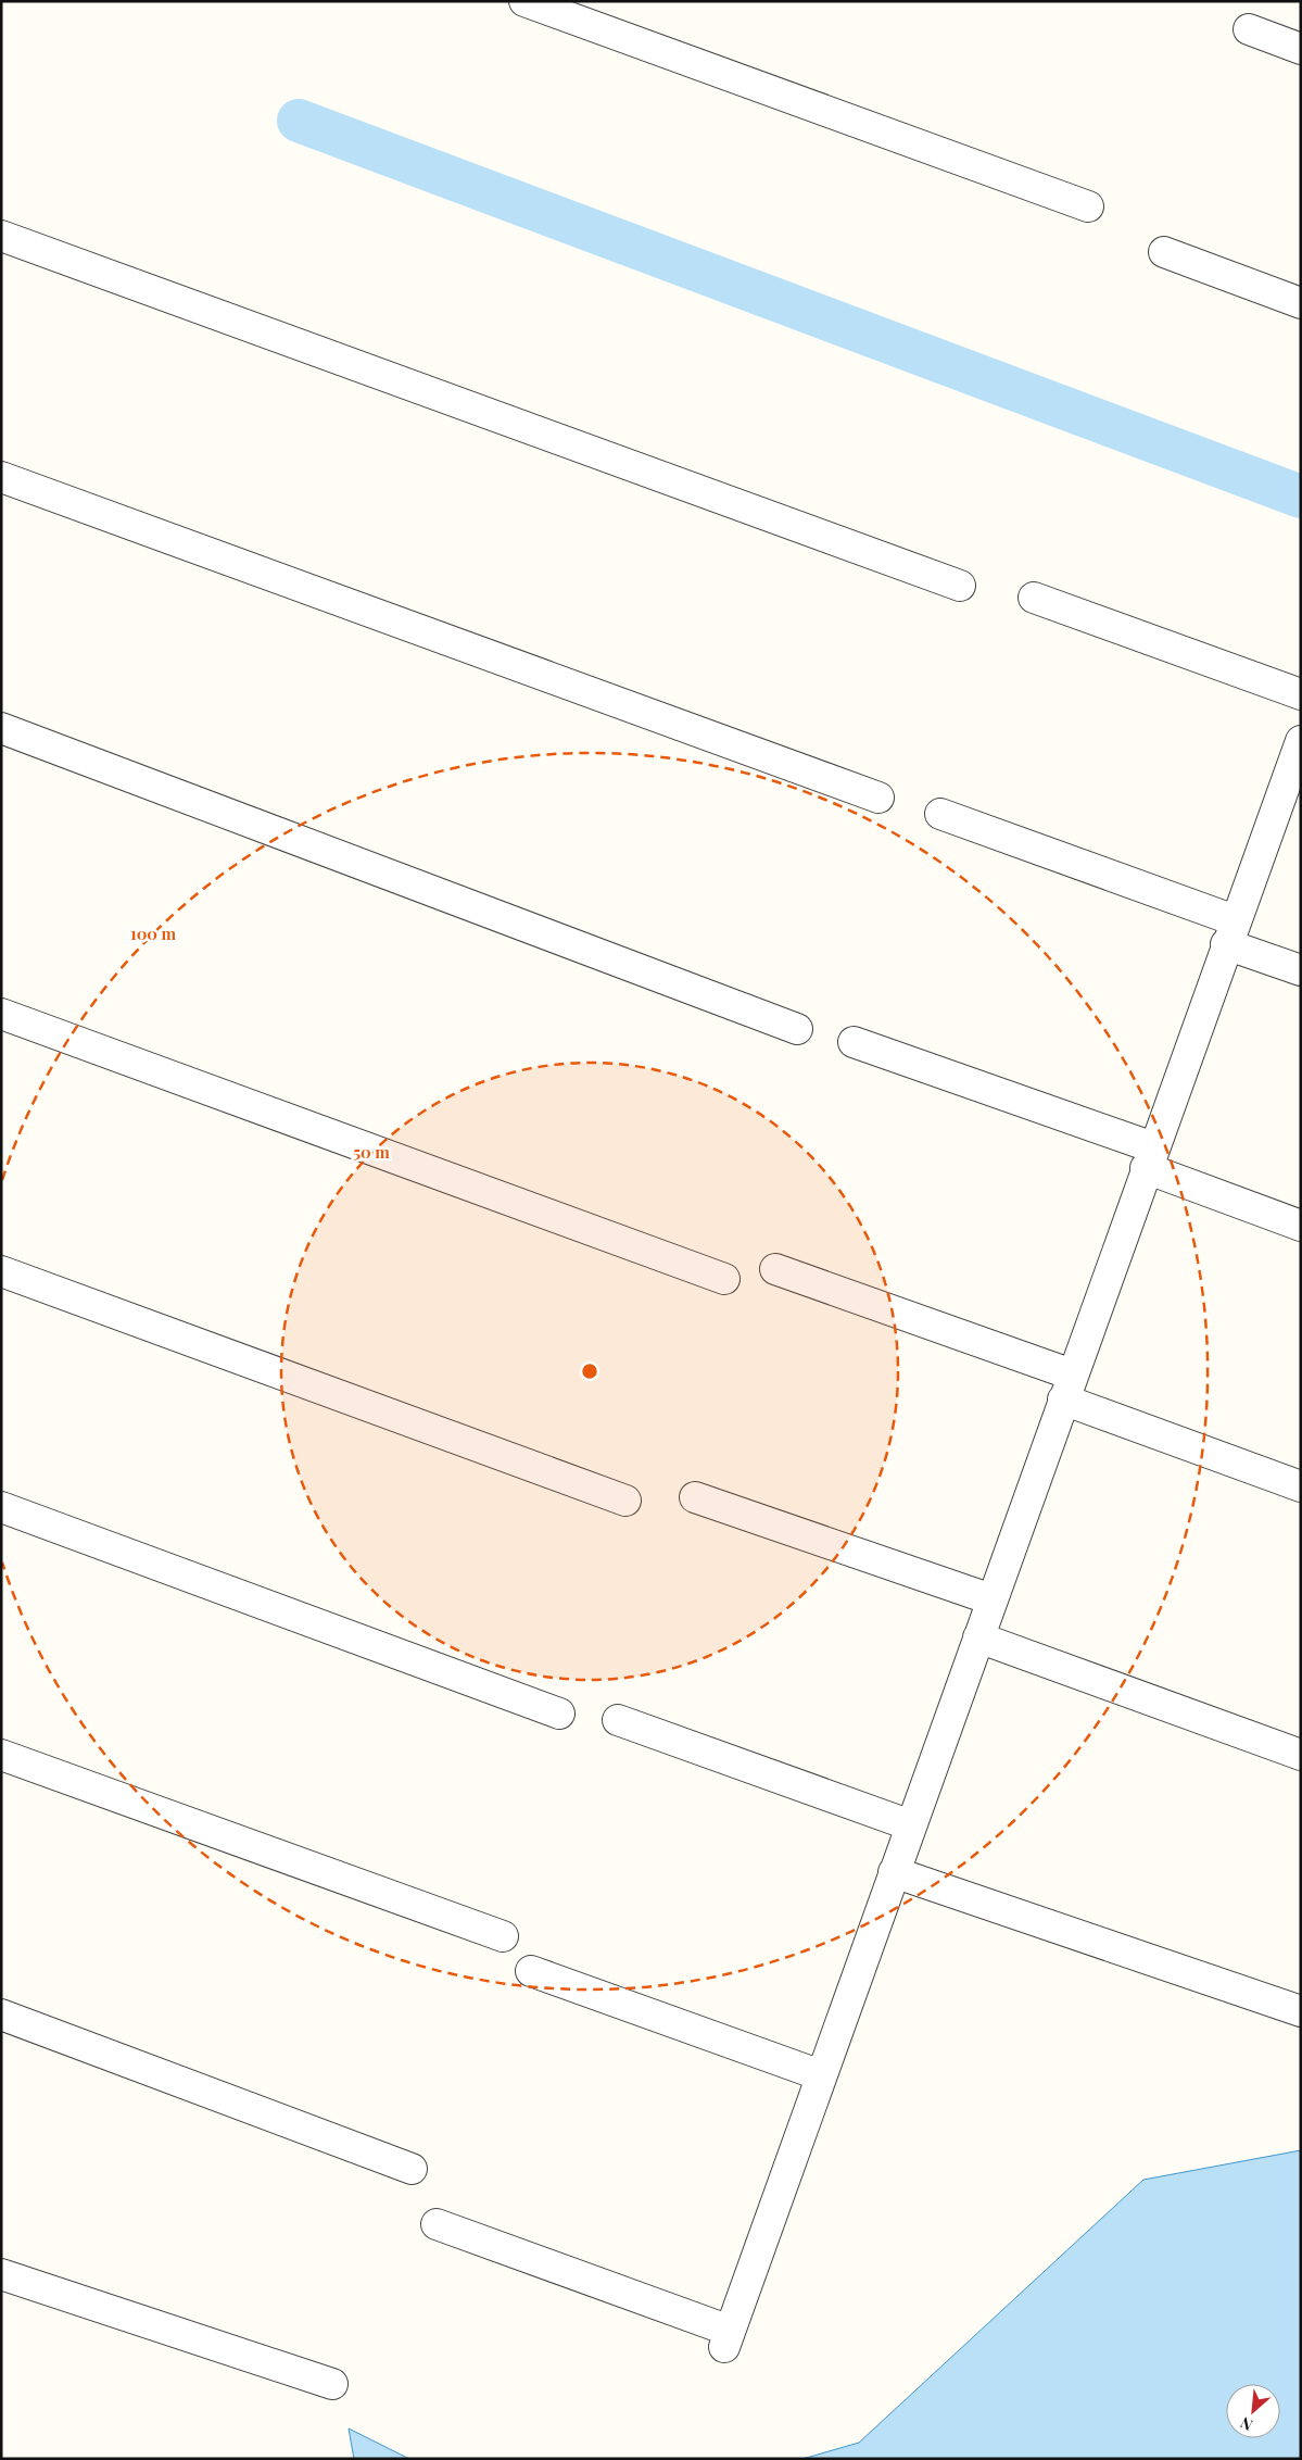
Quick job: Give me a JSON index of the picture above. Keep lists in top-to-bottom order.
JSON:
{
  "north": "bottom left",
  "rings": ["100 m", "50 m"]
}
